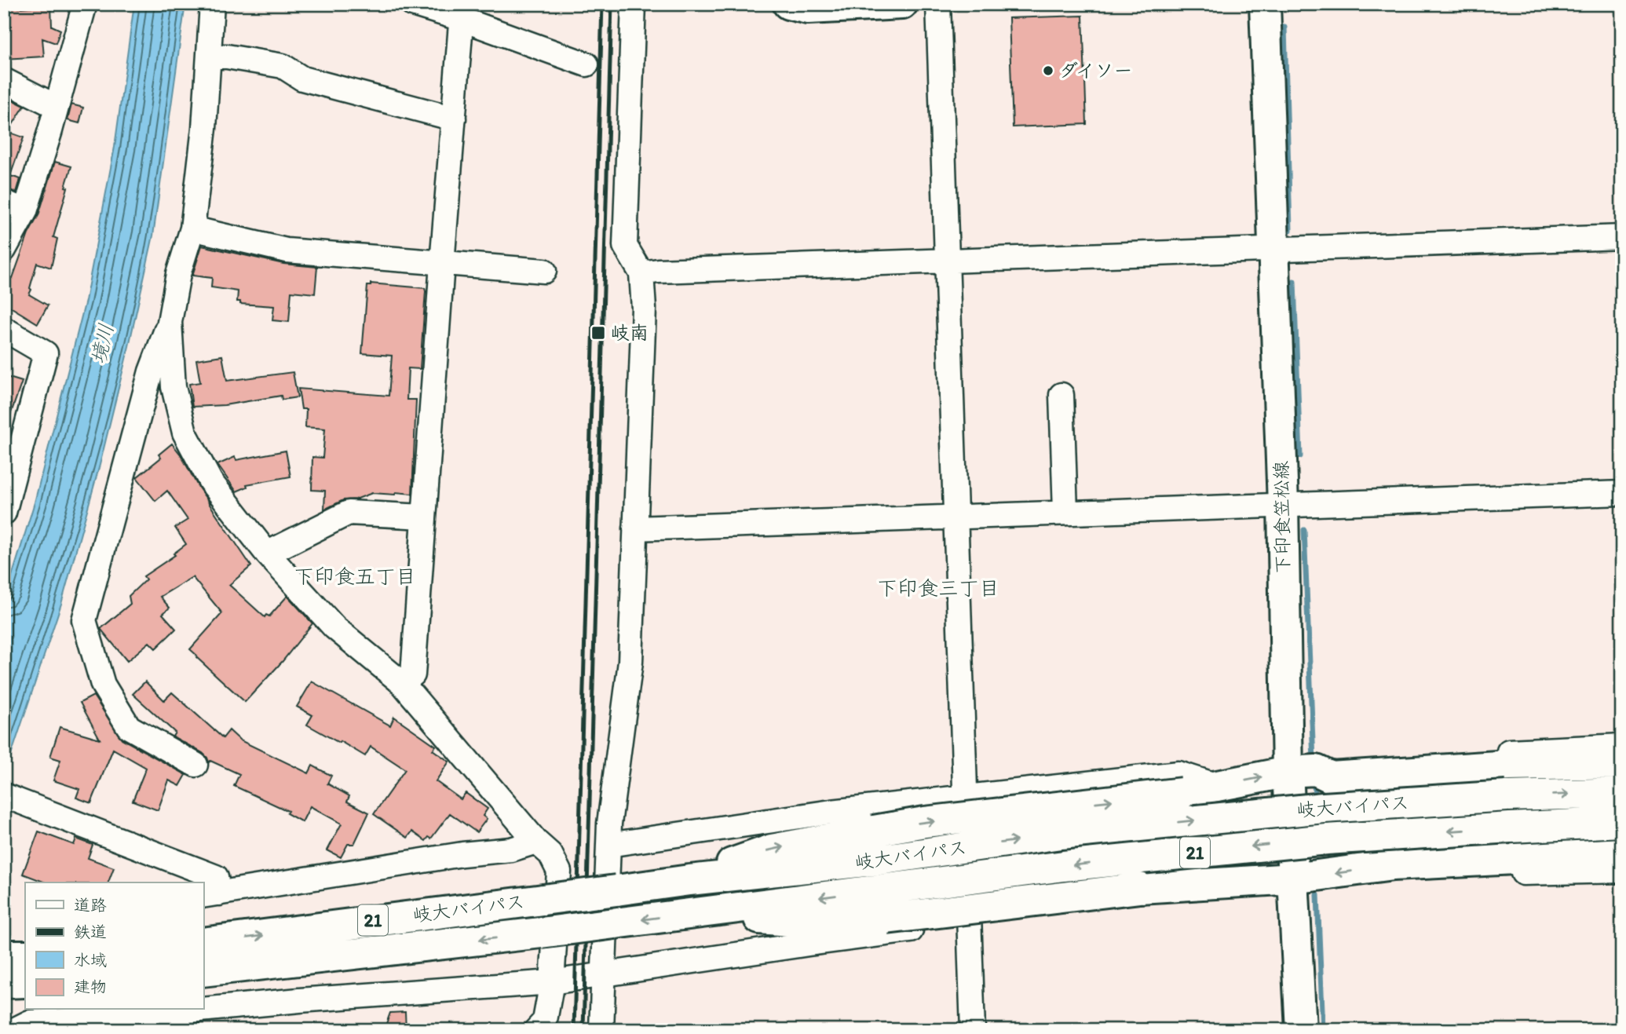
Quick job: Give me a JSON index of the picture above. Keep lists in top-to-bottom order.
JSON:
{
  "streets": {
    "main road": ["下印食笠松線", "岐大バイパス", "21"]
  },
  "crossings": [
    ["下印食笠松線", "21"],
    ["岐大バイパス", "21"]
  ],
  "districts": ["下印食五丁目", "下印食三丁目"],
  "water": ["境川"],
  "places": {
    "other": ["ダイソー"],
    "transit": ["岐南"]
  },
  "legend": [
    "道路",
    "鉄道",
    "水域",
    "建物"
  ]
}
